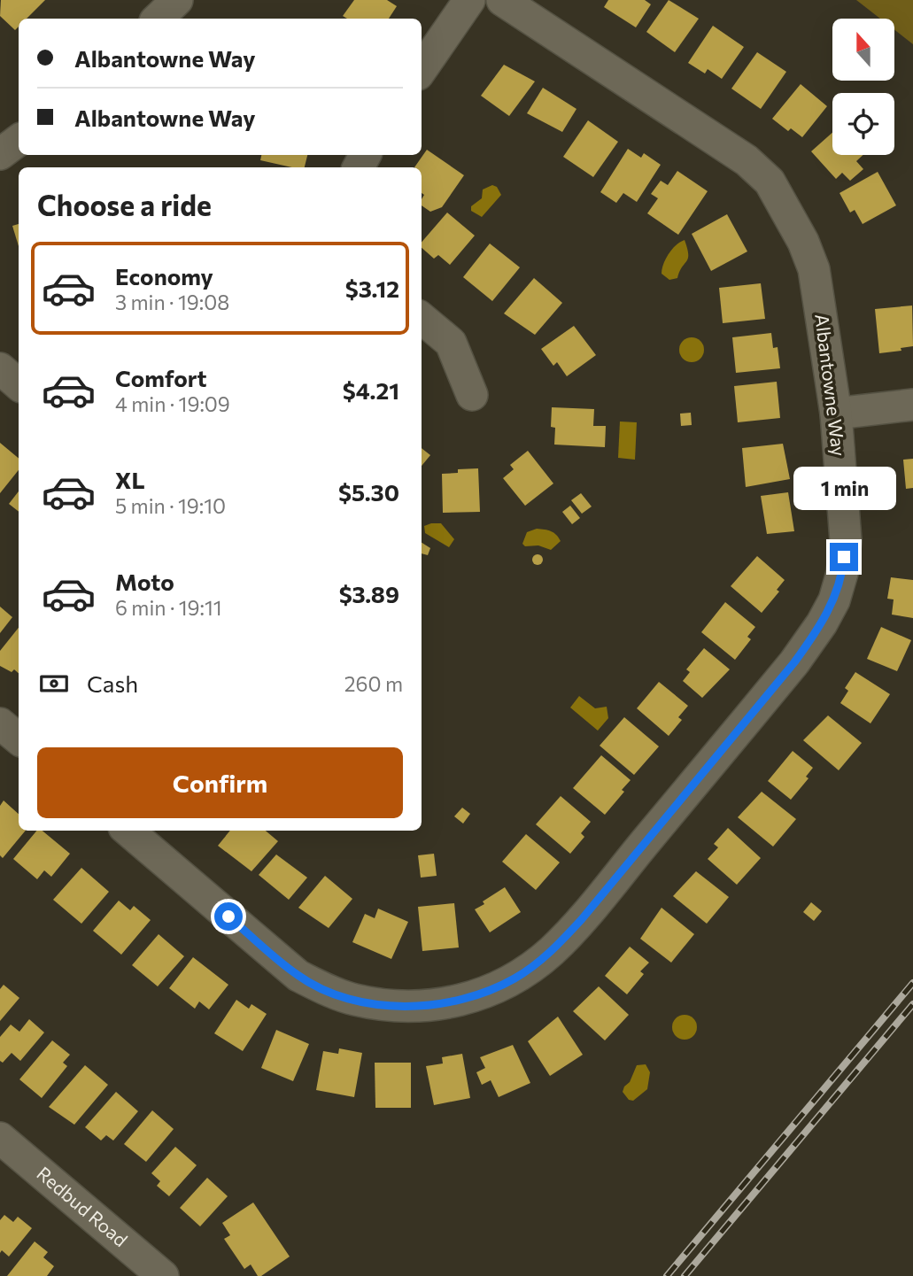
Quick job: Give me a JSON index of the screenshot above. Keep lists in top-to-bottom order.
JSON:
{
  "streets": {
    "street": ["Albantowne Way", "Redbud Road"]
  },
  "north": "top",
  "page": {
    "banner": ["Albantowne Way", "Albantowne Way"],
    "heading": "Choose a ride",
    "list": [
      {
        "name": "Economy",
        "note": "3 min · 19:08",
        "value": "$3.12"
      },
      {
        "name": "Comfort",
        "note": "4 min · 19:09",
        "value": "$4.21"
      },
      {
        "name": "XL",
        "note": "5 min · 19:10",
        "value": "$5.30"
      },
      {
        "name": "Moto",
        "note": "6 min · 19:11",
        "value": "$3.89"
      }
    ],
    "bubble": "1 min",
    "pay": ["Cash", "260 m"],
    "buttons": "Confirm"
  }
}
